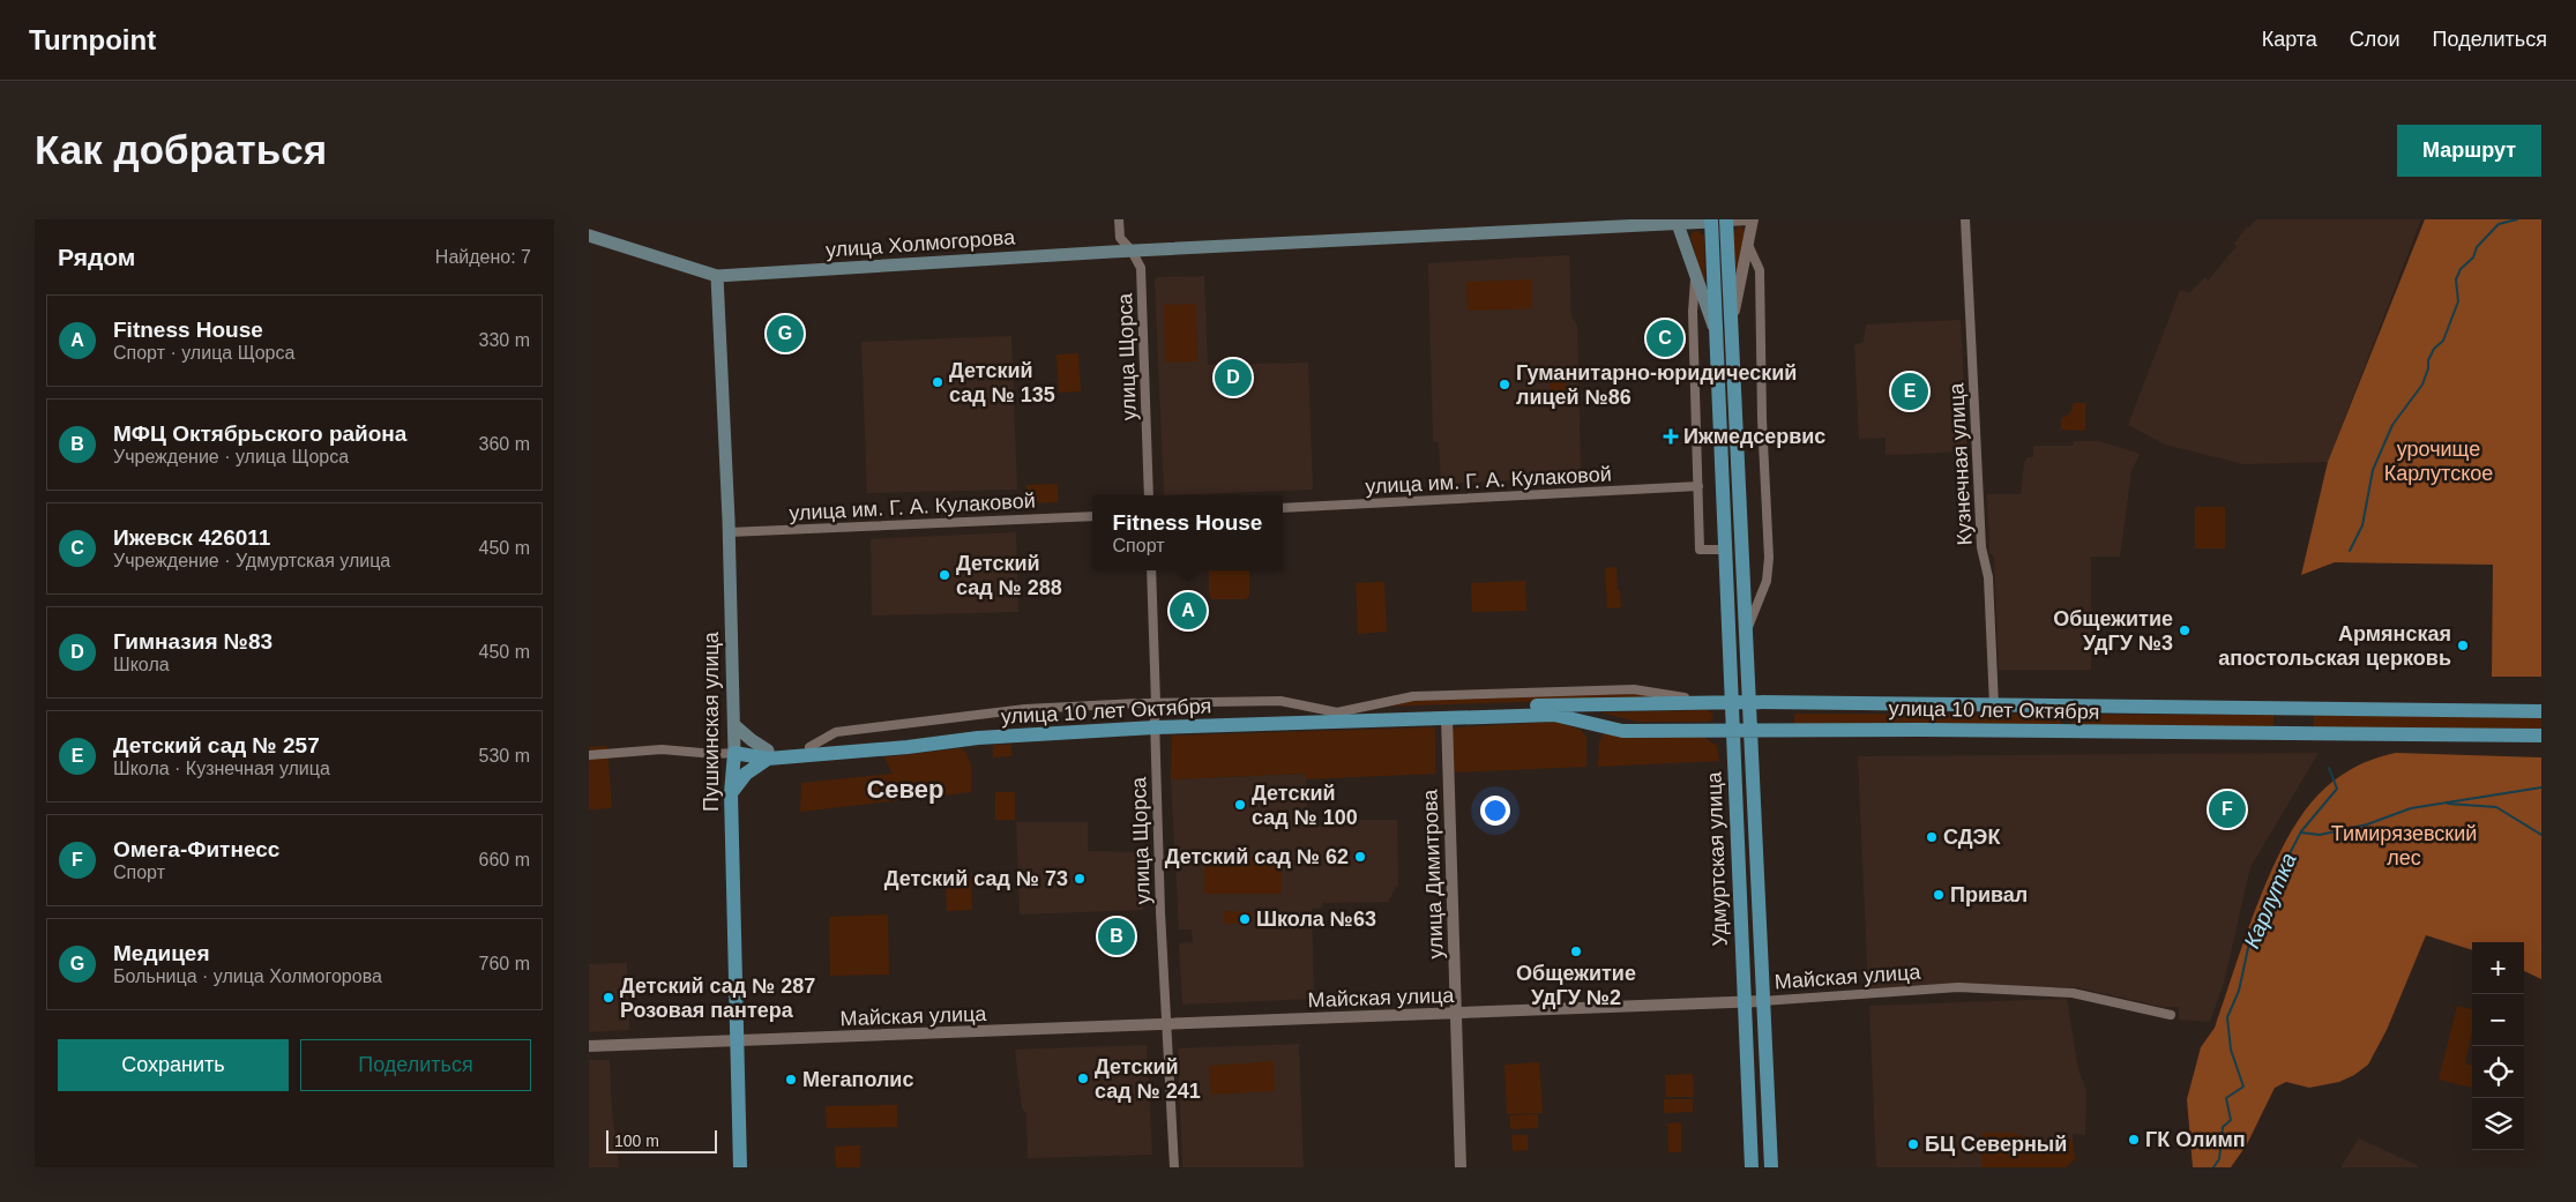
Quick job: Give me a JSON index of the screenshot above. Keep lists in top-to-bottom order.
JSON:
{
  "streets": {
    "main road": [
      "улица Холмогорова",
      "улица 10 лет Октября",
      "Пушкинская улица",
      "Удмуртская улица"
    ],
    "street": [
      "улица Щорса",
      "Кузнечная улица",
      "улица им. Г. А. Кулаковой",
      "улица Димитрова",
      "Майская улица"
    ]
  },
  "crossings": [
    ["улица Холмогорова", "улица Щорса"],
    ["улица Холмогорова", "Пушкинская улица"],
    ["улица Холмогорова", "Удмуртская улица"],
    ["улица Щорса", "улица 10 лет Октября"],
    ["улица Щорса", "Майская улица"],
    ["Кузнечная улица", "улица 10 лет Октября"],
    ["улица им. Г. А. Кулаковой", "Пушкинская улица"],
    ["улица 10 лет Октября", "Удмуртская улица"],
    ["улица 10 лет Октября", "улица Димитрова"],
    ["Пушкинская улица", "Майская улица"],
    ["Удмуртская улица", "Майская улица"],
    ["улица Димитрова", "Майская улица"]
  ],
  "districts": ["Север"],
  "water": ["Карлутка"],
  "parks": ["урочище Карлутское", "Тимирязевский лес"],
  "places": {
    "other": [
      "Детский сад № 135",
      "Гуманитарно-юридический лицей №86",
      "Детский сад № 288",
      "Общежитие УдГУ №3",
      "Армянская апостольская церковь",
      "Детский сад № 100",
      "СДЭК",
      "Детский сад № 62",
      "Детский сад № 73",
      "Привал",
      "Школа №63",
      "Общежитие УдГУ №2",
      "Детский сад № 287 Розовая пантера",
      "Детский сад № 241",
      "Мегаполис",
      "ГК Олимп",
      "БЦ Северный"
    ],
    "health": ["Ижмедсервис"]
  },
  "scale_bar": "100 m",
  "page": {
    "header": "Turnpoint",
    "nav": ["Карта", "Слои", "Поделиться"],
    "buttons": [
      "Маршрут",
      ["Сохранить", "Поделиться"]
    ],
    "title": "Как добраться",
    "heading": ["Рядом", "Найдено: 7"],
    "list": [
      {
        "mark": "A",
        "name": "Fitness House",
        "note": "Спорт · улица Щорса",
        "value": "330 m"
      },
      {
        "mark": "B",
        "name": "МФЦ Октябрьского района",
        "note": "Учреждение · улица Щорса",
        "value": "360 m"
      },
      {
        "mark": "C",
        "name": "Ижевск 426011",
        "note": "Учреждение · Удмуртская улица",
        "value": "450 m"
      },
      {
        "mark": "D",
        "name": "Гимназия №83",
        "note": "Школа",
        "value": "450 m"
      },
      {
        "mark": "E",
        "name": "Детский сад № 257",
        "note": "Школа · Кузнечная улица",
        "value": "530 m"
      },
      {
        "mark": "F",
        "name": "Омега-Фитнесс",
        "note": "Спорт",
        "value": "660 m"
      },
      {
        "mark": "G",
        "name": "Медицея",
        "note": "Больница · улица Холмогорова",
        "value": "760 m"
      }
    ],
    "pins": [
      "G",
      "C",
      "D",
      "E",
      "A",
      "F",
      "B"
    ],
    "popup": ["Fitness House", "Спорт"],
    "map_buttons": ["+", "−"],
    "scale": "100 m"
  }
}
